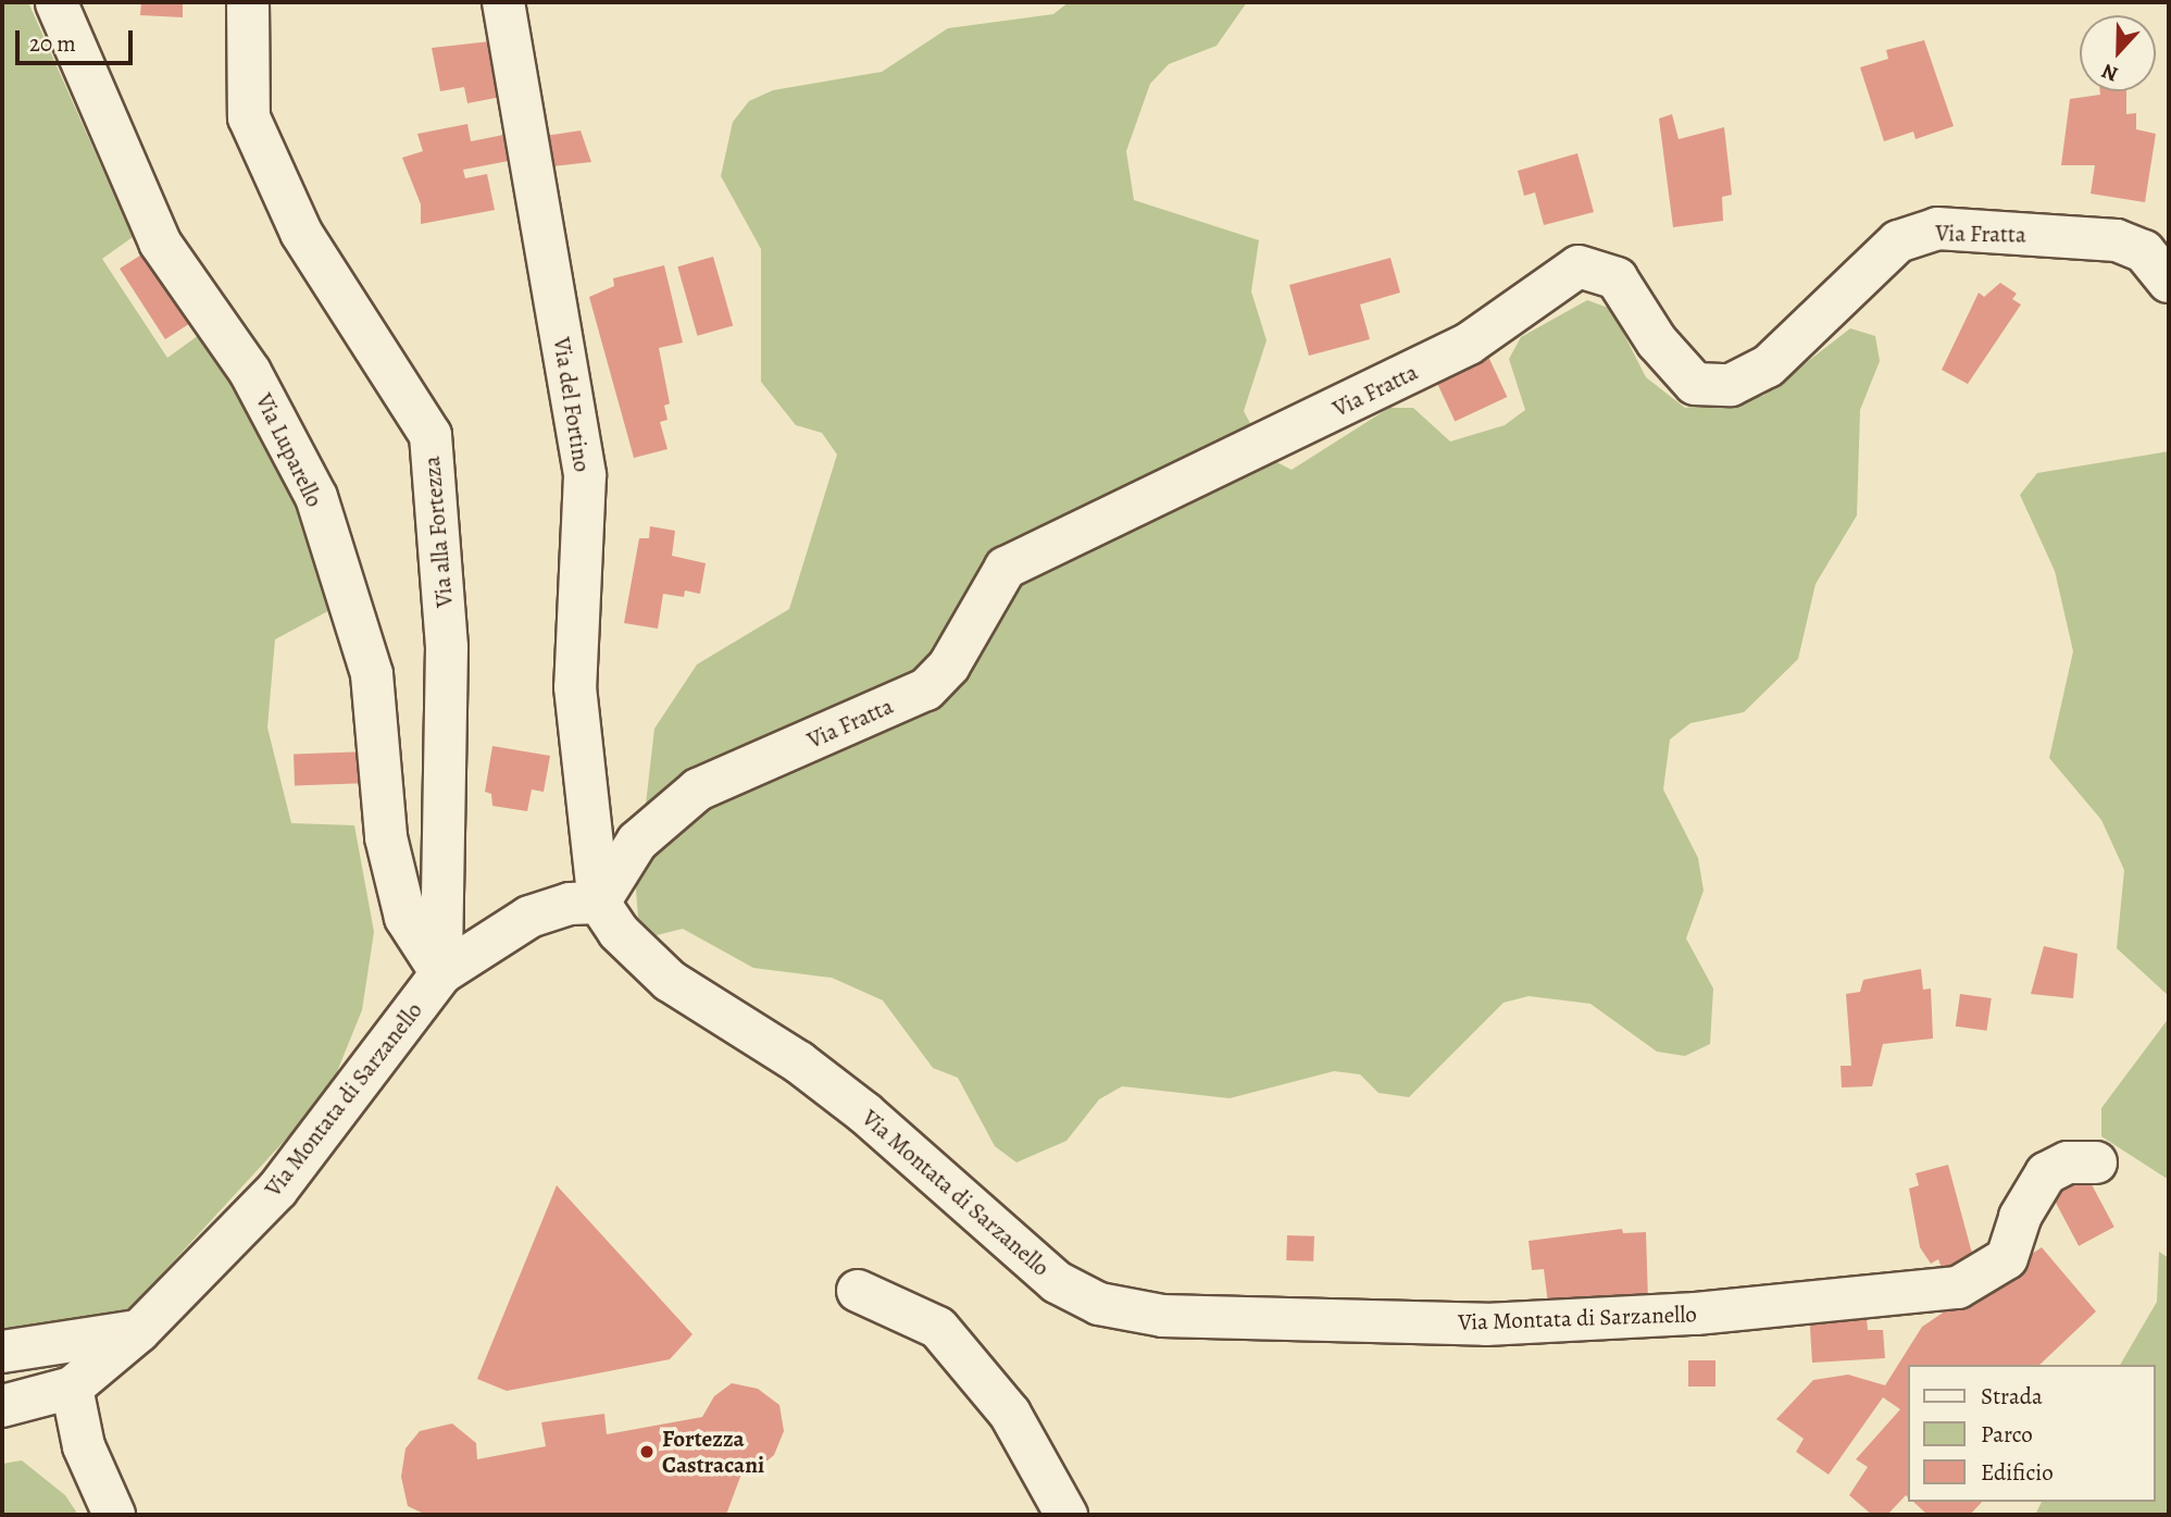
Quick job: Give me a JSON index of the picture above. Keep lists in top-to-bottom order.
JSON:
{
  "streets": {
    "street": [
      "Via Fratta",
      "Via del Fortino",
      "Via Luparello",
      "Via alla Fortezza",
      "Via Montata di Sarzanello"
    ]
  },
  "crossings": [
    ["Via Fratta", "Via del Fortino"],
    ["Via Fratta", "Via Montata di Sarzanello"],
    ["Via del Fortino", "Via Montata di Sarzanello"],
    ["Via Luparello", "Via alla Fortezza"],
    ["Via Luparello", "Via Montata di Sarzanello"],
    ["Via alla Fortezza", "Via Montata di Sarzanello"]
  ],
  "places": ["Fortezza Castracani"],
  "legend": ["Strada", "Parco", "Edificio"],
  "scale_bar": "20 m",
  "north": "bottom"
}
